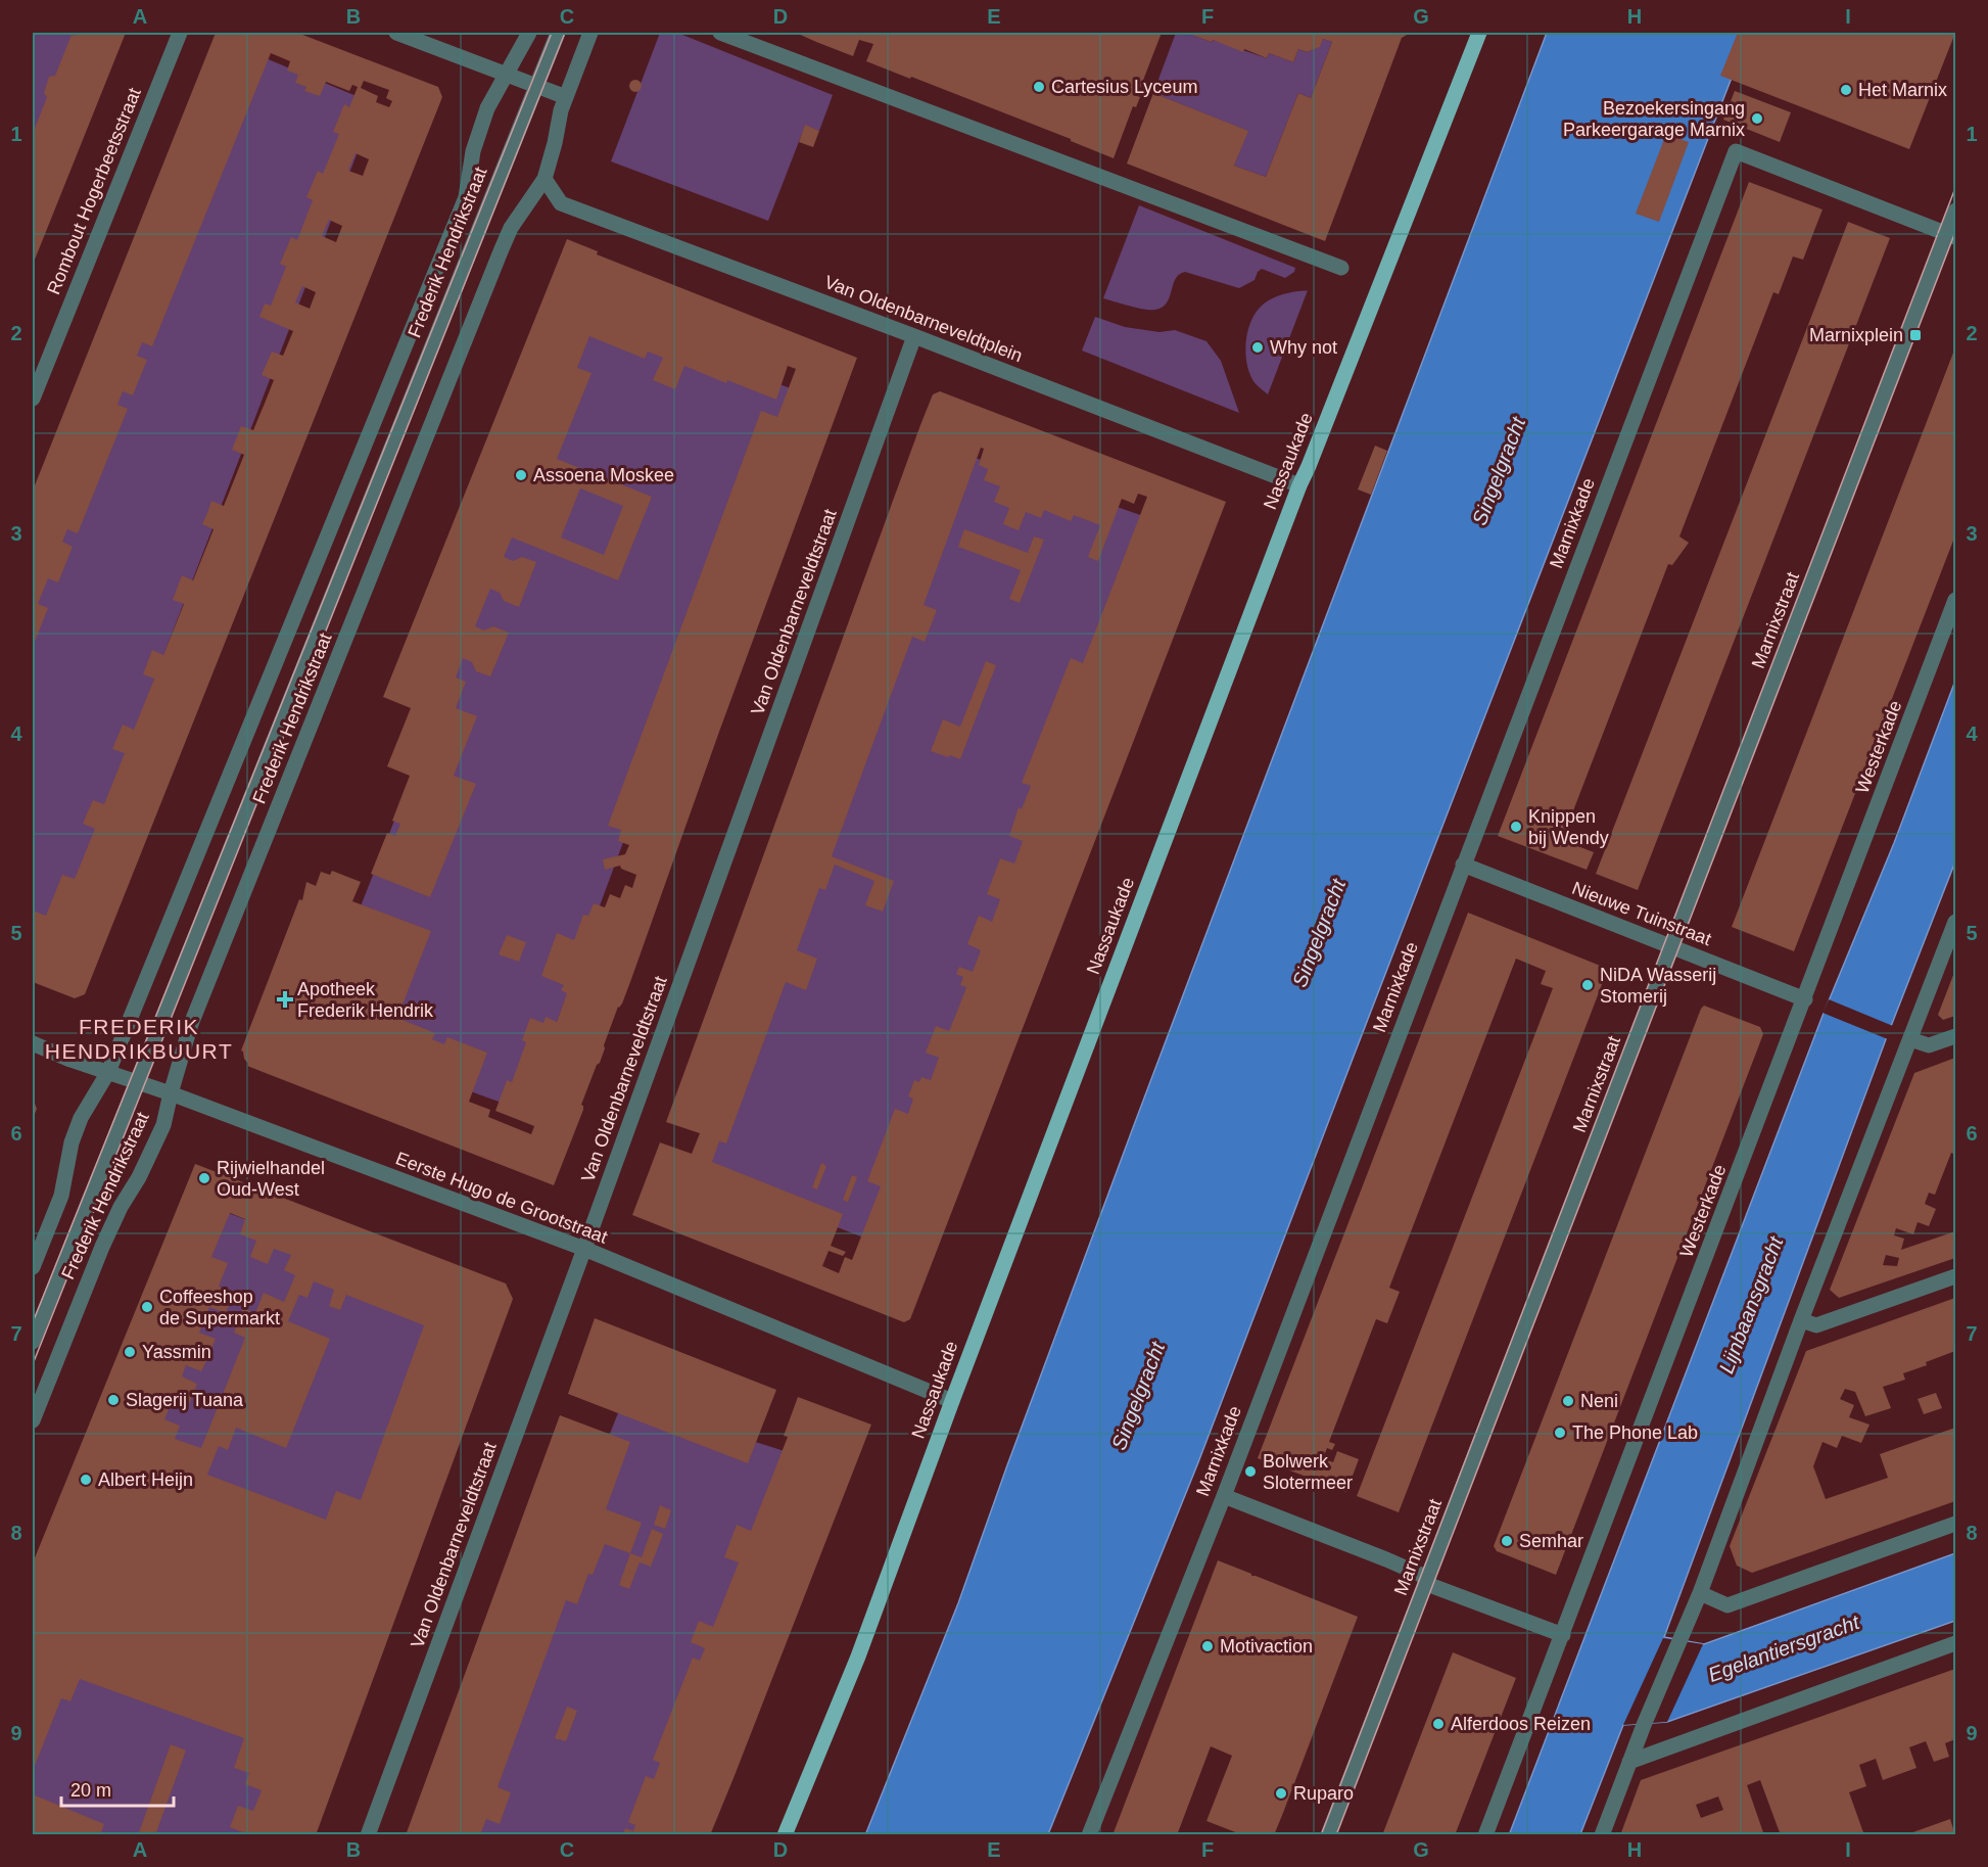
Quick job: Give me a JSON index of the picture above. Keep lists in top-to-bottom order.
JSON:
{
  "streets": {
    "main road": ["Nassaukade"],
    "street": [
      "Rombout Hogerbeetsstraat",
      "Frederik Hendrikstraat",
      "Van Oldenbarneveldtplein",
      "Marnixkade",
      "Van Oldenbarneveldtstraat",
      "Marnixstraat",
      "Westerkade",
      "Nieuwe Tuinstraat",
      "Eerste Hugo de Grootstraat"
    ]
  },
  "crossings": [
    ["Frederik Hendrikstraat", "Van Oldenbarneveldtplein"],
    ["Frederik Hendrikstraat", "Eerste Hugo de Grootstraat"],
    ["Van Oldenbarneveldtplein", "Nassaukade"],
    ["Van Oldenbarneveldtplein", "Van Oldenbarneveldtstraat"],
    ["Nassaukade", "Eerste Hugo de Grootstraat"],
    ["Marnixkade", "Marnixstraat"],
    ["Marnixkade", "Nieuwe Tuinstraat"],
    ["Van Oldenbarneveldtstraat", "Eerste Hugo de Grootstraat"],
    ["Marnixstraat", "Nieuwe Tuinstraat"],
    ["Westerkade", "Nieuwe Tuinstraat"]
  ],
  "districts": ["FREDERIK HENDRIKBUURT"],
  "water": ["Singelgracht", "Lijnbaansgracht", "Egelantiersgracht"],
  "places": {
    "other": [
      "Cartesius Lyceum",
      "Het Marnix",
      "Bezoekersingang Parkeergarage Marnix",
      "Why not",
      "Assoena Moskee",
      "Knippen bij Wendy",
      "NiDA Wasserij Stomerij",
      "Rijwielhandel Oud-West",
      "Coffeeshop de Supermarkt",
      "Yassmin",
      "Slagerij Tuana",
      "Neni",
      "The Phone Lab",
      "Bolwerk Slotermeer",
      "Albert Heijn",
      "Semhar",
      "Motivaction",
      "Alferdoos Reizen",
      "Ruparo"
    ],
    "transit": ["Marnixplein"],
    "health": ["Apotheek Frederik Hendrik"]
  },
  "scale_bar": "20 m",
  "grid": {
    "columns": [
      "A",
      "B",
      "C",
      "D",
      "E",
      "F",
      "G",
      "H",
      "I"
    ],
    "rows": [
      "1",
      "2",
      "3",
      "4",
      "5",
      "6",
      "7",
      "8",
      "9"
    ]
  }
}
